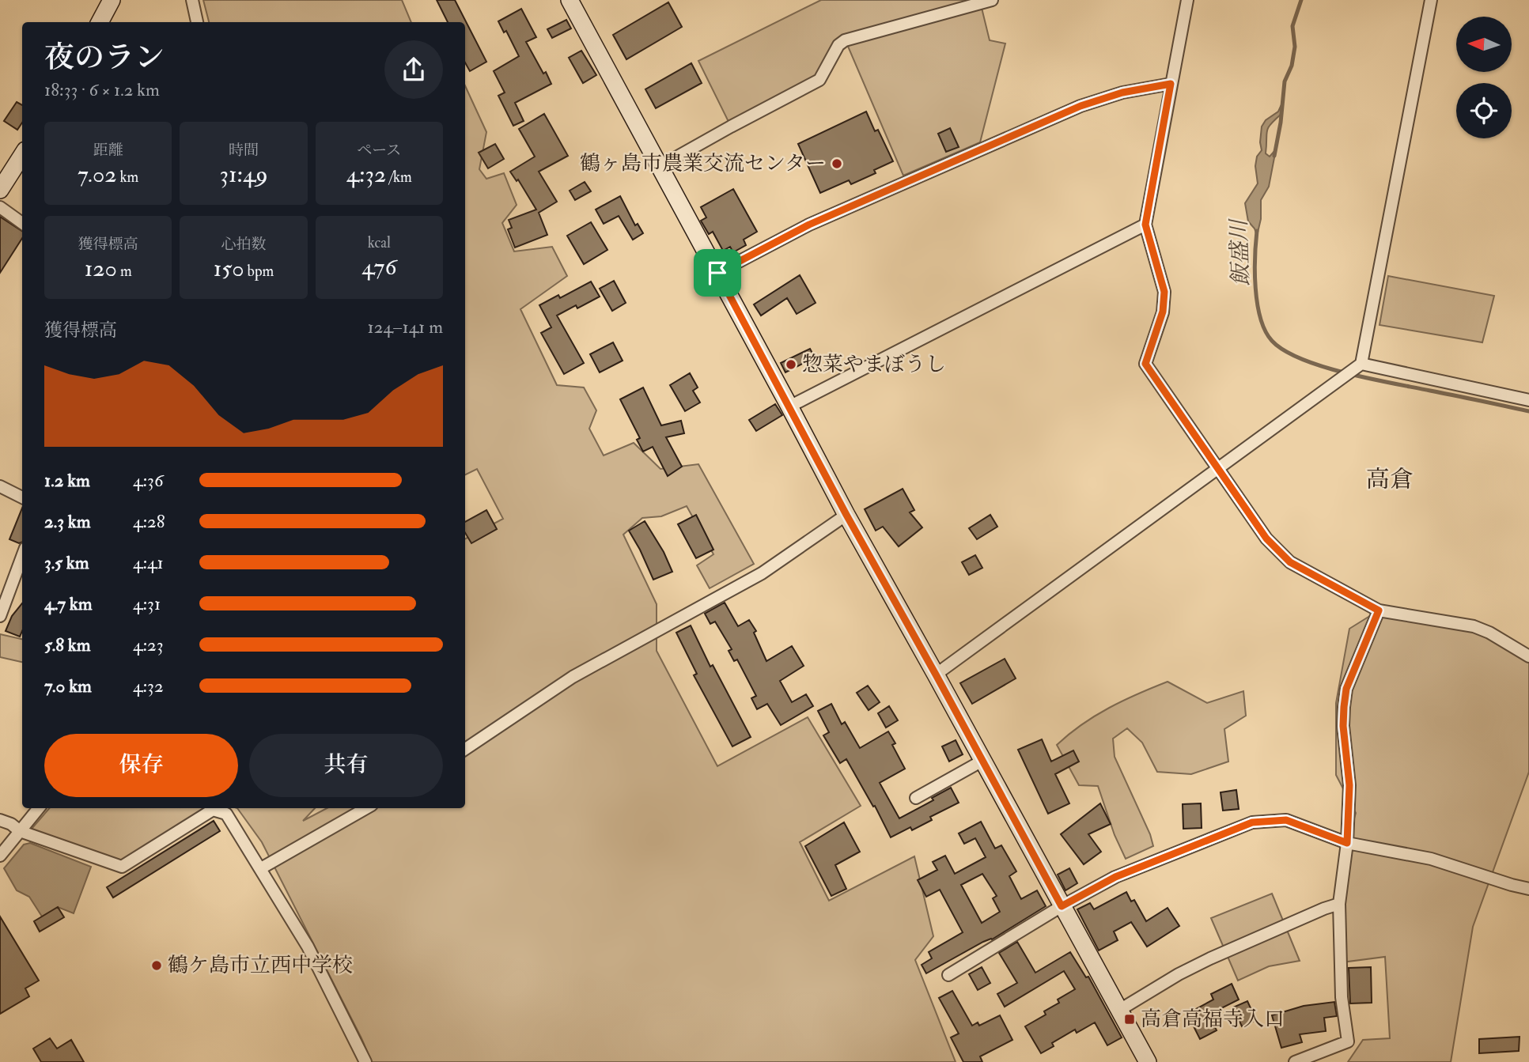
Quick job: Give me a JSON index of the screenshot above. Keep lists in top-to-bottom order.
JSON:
{
  "districts": ["高倉"],
  "water": ["飯盛川"],
  "places": {
    "other": ["鶴ヶ島市農業交流センター", "惣菜やまぼうし", "鶴ケ島市立西中学校"],
    "transit": ["高倉高福寺入口"]
  },
  "north": "left",
  "page": {
    "heading": ["夜のラン", "18:33 · 6 × 1.2 km"],
    "stats": [
      ["距離", "7.02 km"],
      ["時間", "31:49"],
      ["ペース", "4:32 /km"],
      ["獲得標高", "120 m"],
      ["心拍数", "150 bpm"],
      ["kcal", "476"]
    ],
    "chart": ["獲得標高", "124–141 m"],
    "list": [
      {
        "name": "1.2 km",
        "note": "4:36"
      },
      {
        "name": "2.3 km",
        "note": "4:28"
      },
      {
        "name": "3.5 km",
        "note": "4:41"
      },
      {
        "name": "4.7 km",
        "note": "4:31"
      },
      {
        "name": "5.8 km",
        "note": "4:23"
      },
      {
        "name": "7.0 km",
        "note": "4:32"
      }
    ],
    "buttons": ["保存", "共有"]
  }
}
